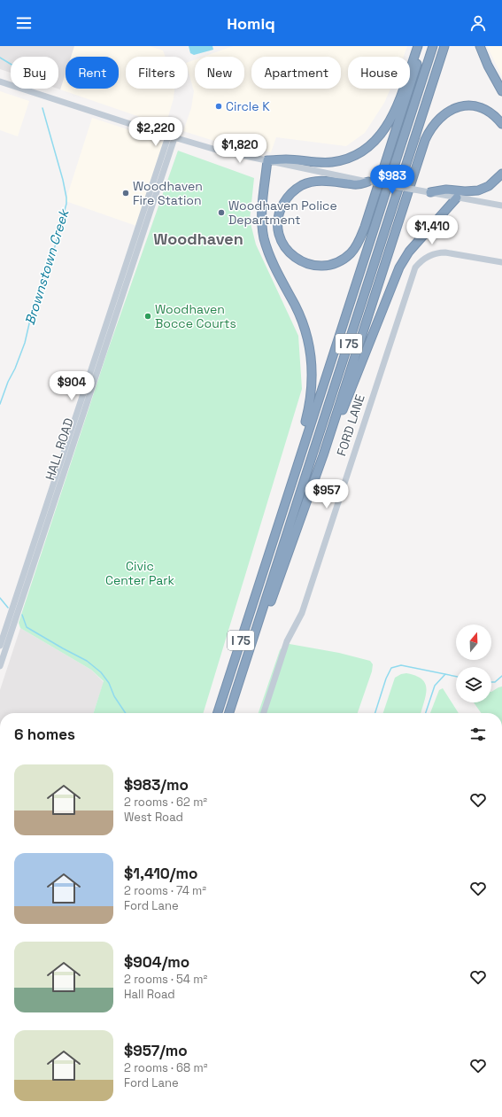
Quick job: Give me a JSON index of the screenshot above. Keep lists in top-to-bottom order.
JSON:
{
  "streets": {
    "highway": ["I 75"],
    "street": ["FORD LANE", "HALL ROAD"]
  },
  "districts": ["Woodhaven"],
  "water": ["Brownstown Creek"],
  "parks": ["Civic Center Park"],
  "places": [
    "Circle K",
    "Woodhaven Fire Station",
    "Woodhaven Police Department",
    "Woodhaven Bocce Courts"
  ],
  "north": "top",
  "page": {
    "header": "Homiq",
    "chip": [
      "Buy",
      "Rent",
      "Filters",
      "New",
      "Apartment",
      "House"
    ],
    "price": [
      "$2,220",
      "$1,820",
      "$983",
      "$1,410",
      "$904",
      "$957"
    ],
    "heading": "6 homes",
    "list": [
      {
        "name": "$983/mo",
        "note": "2 rooms · 62 m² · West Road"
      },
      {
        "name": "$1,410/mo",
        "note": "2 rooms · 74 m² · Ford Lane"
      },
      {
        "name": "$904/mo",
        "note": "2 rooms · 54 m² · Hall Road"
      },
      {
        "name": "$957/mo",
        "note": "2 rooms · 68 m² · Ford Lane"
      }
    ]
  }
}
